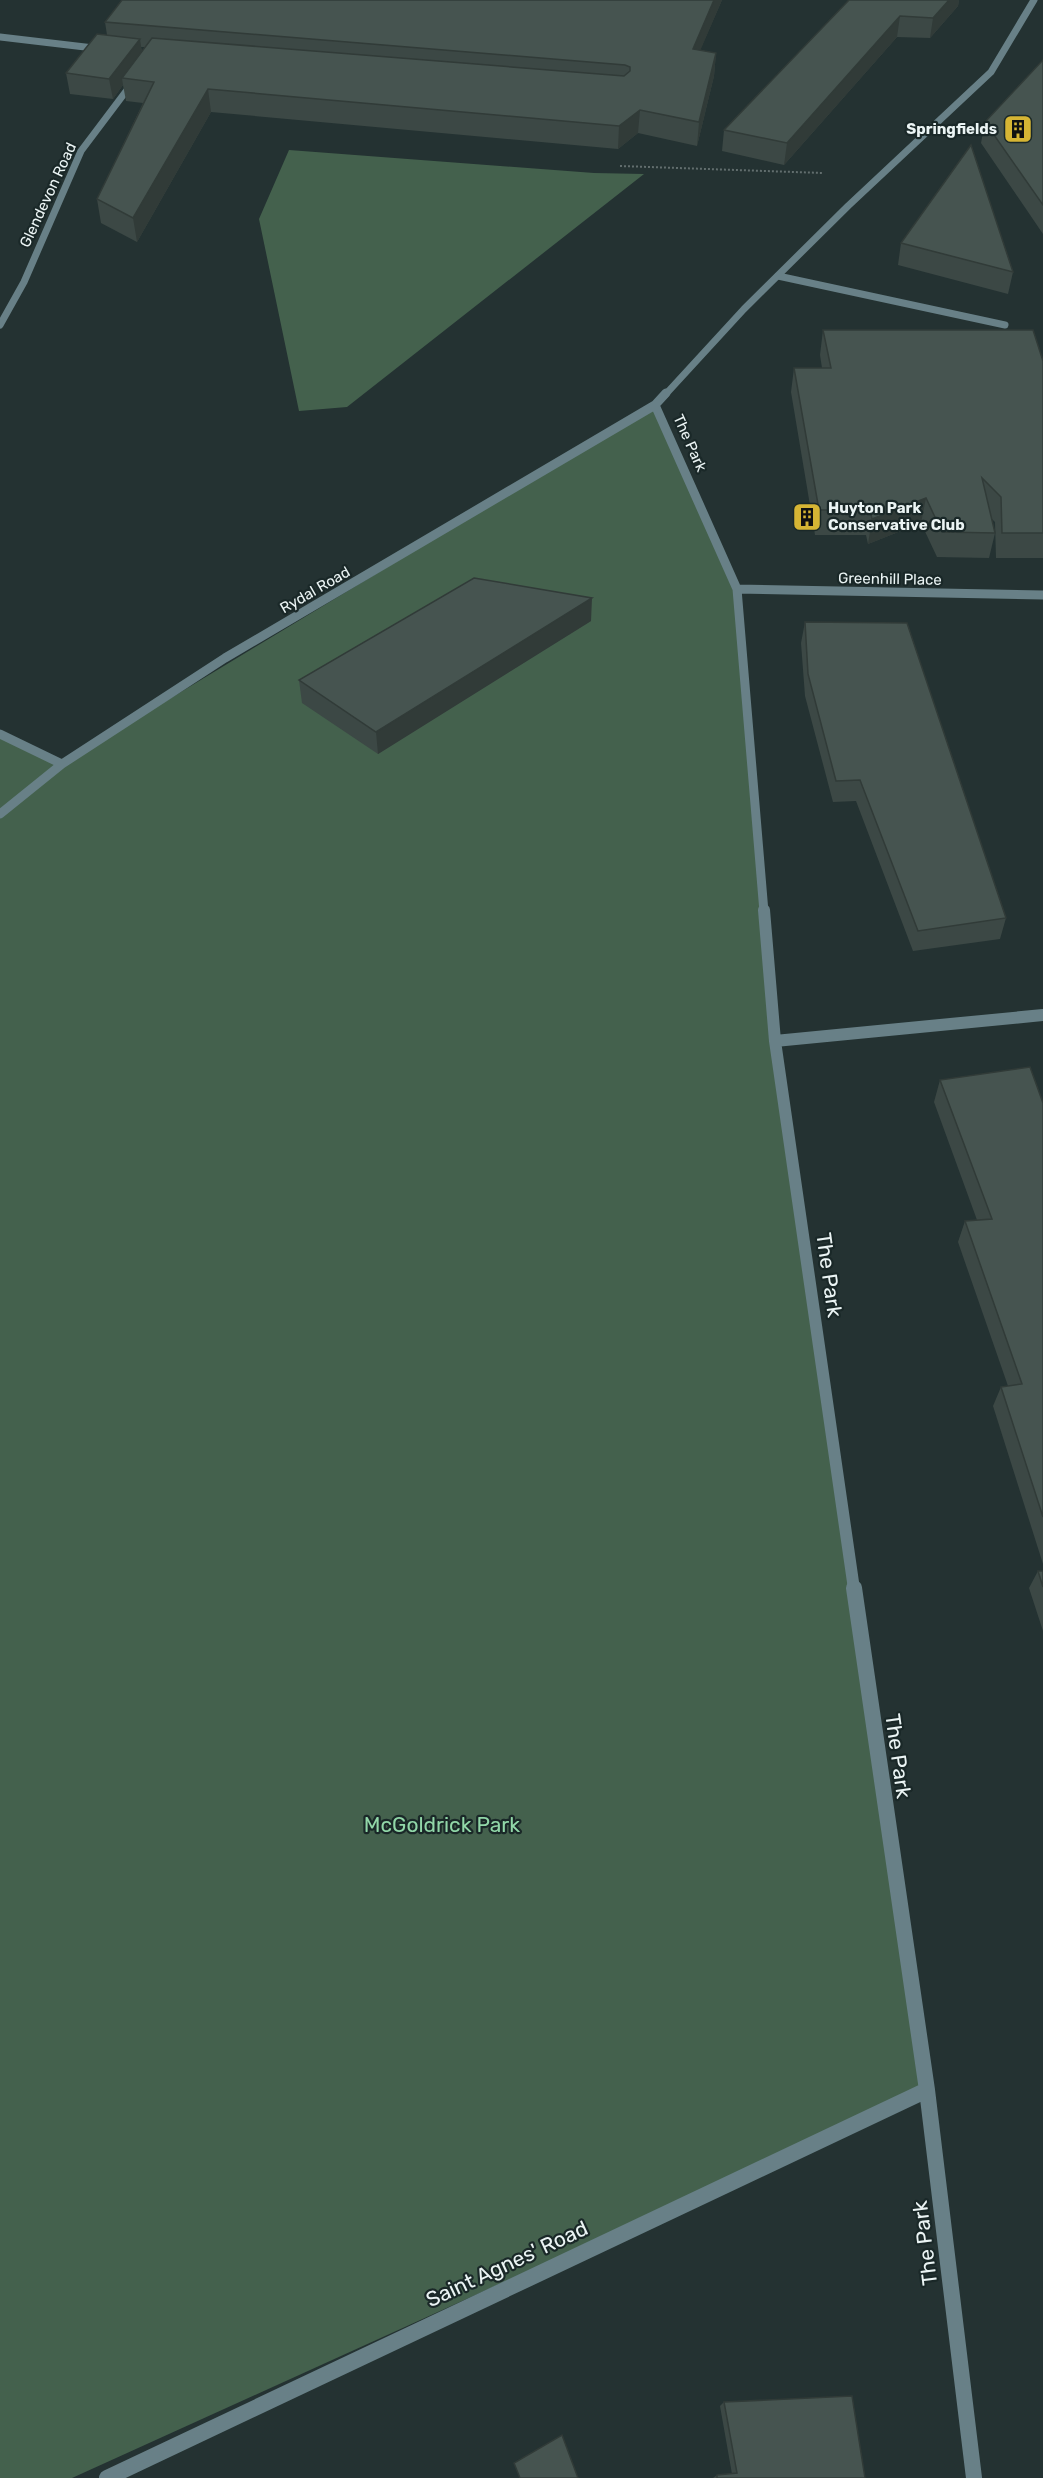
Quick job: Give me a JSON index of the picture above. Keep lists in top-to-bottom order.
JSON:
{
  "streets": {
    "street": [
      "Glendevon Road",
      "The Park",
      "Greenhill Place",
      "Rydal Road",
      "Saint Agnes' Road"
    ]
  },
  "crossings": [
    ["The Park", "Greenhill Place"],
    ["The Park", "Rydal Road"],
    ["The Park", "Saint Agnes' Road"]
  ],
  "parks": ["McGoldrick Park"],
  "places": {
    "building": ["Springfields", "Huyton Park Conservative Club"]
  }
}
